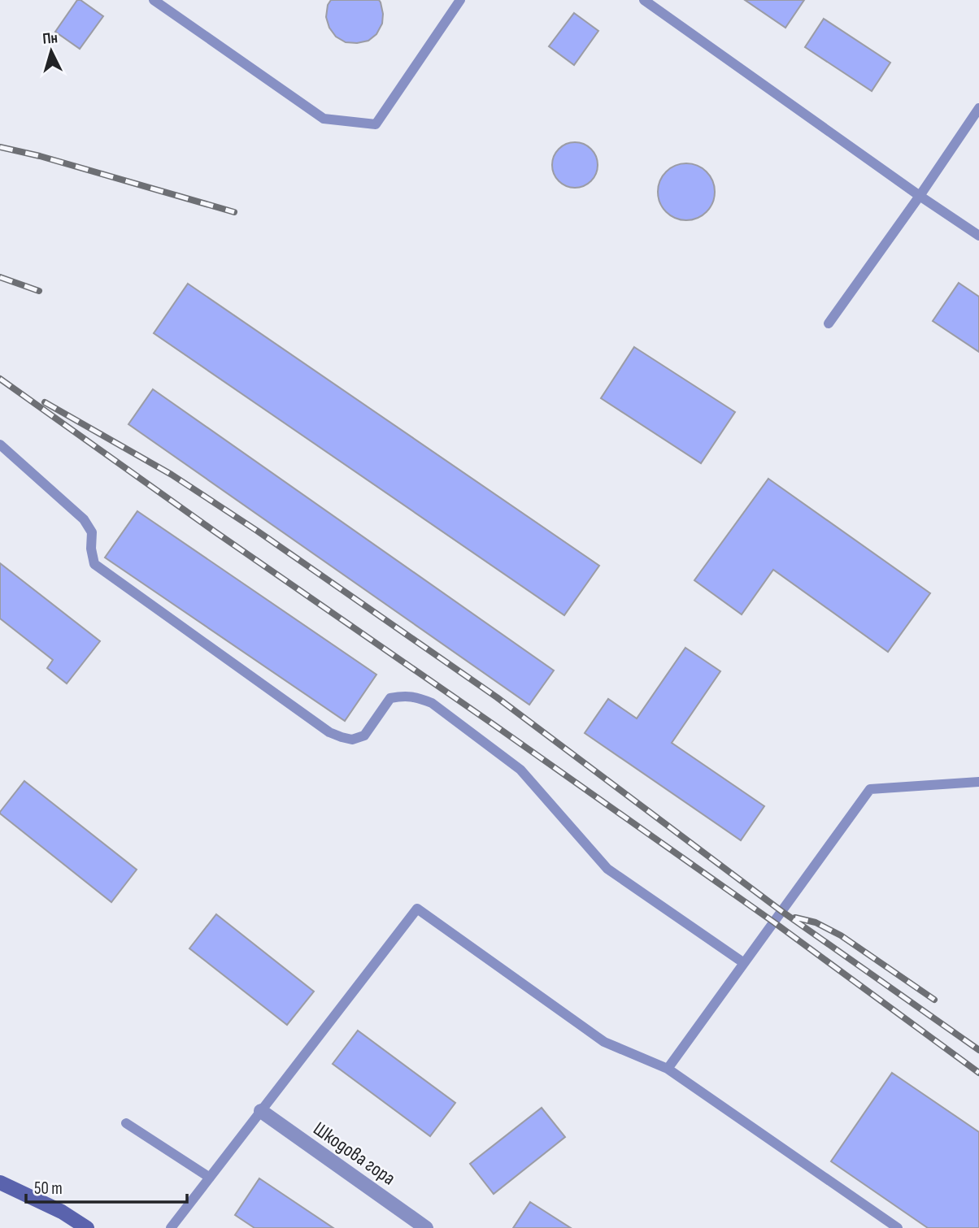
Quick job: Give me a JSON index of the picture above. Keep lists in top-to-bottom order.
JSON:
{
  "streets": {
    "street": ["Шкодова гора"]
  },
  "scale_bar": "50 m",
  "north": "top"
}
